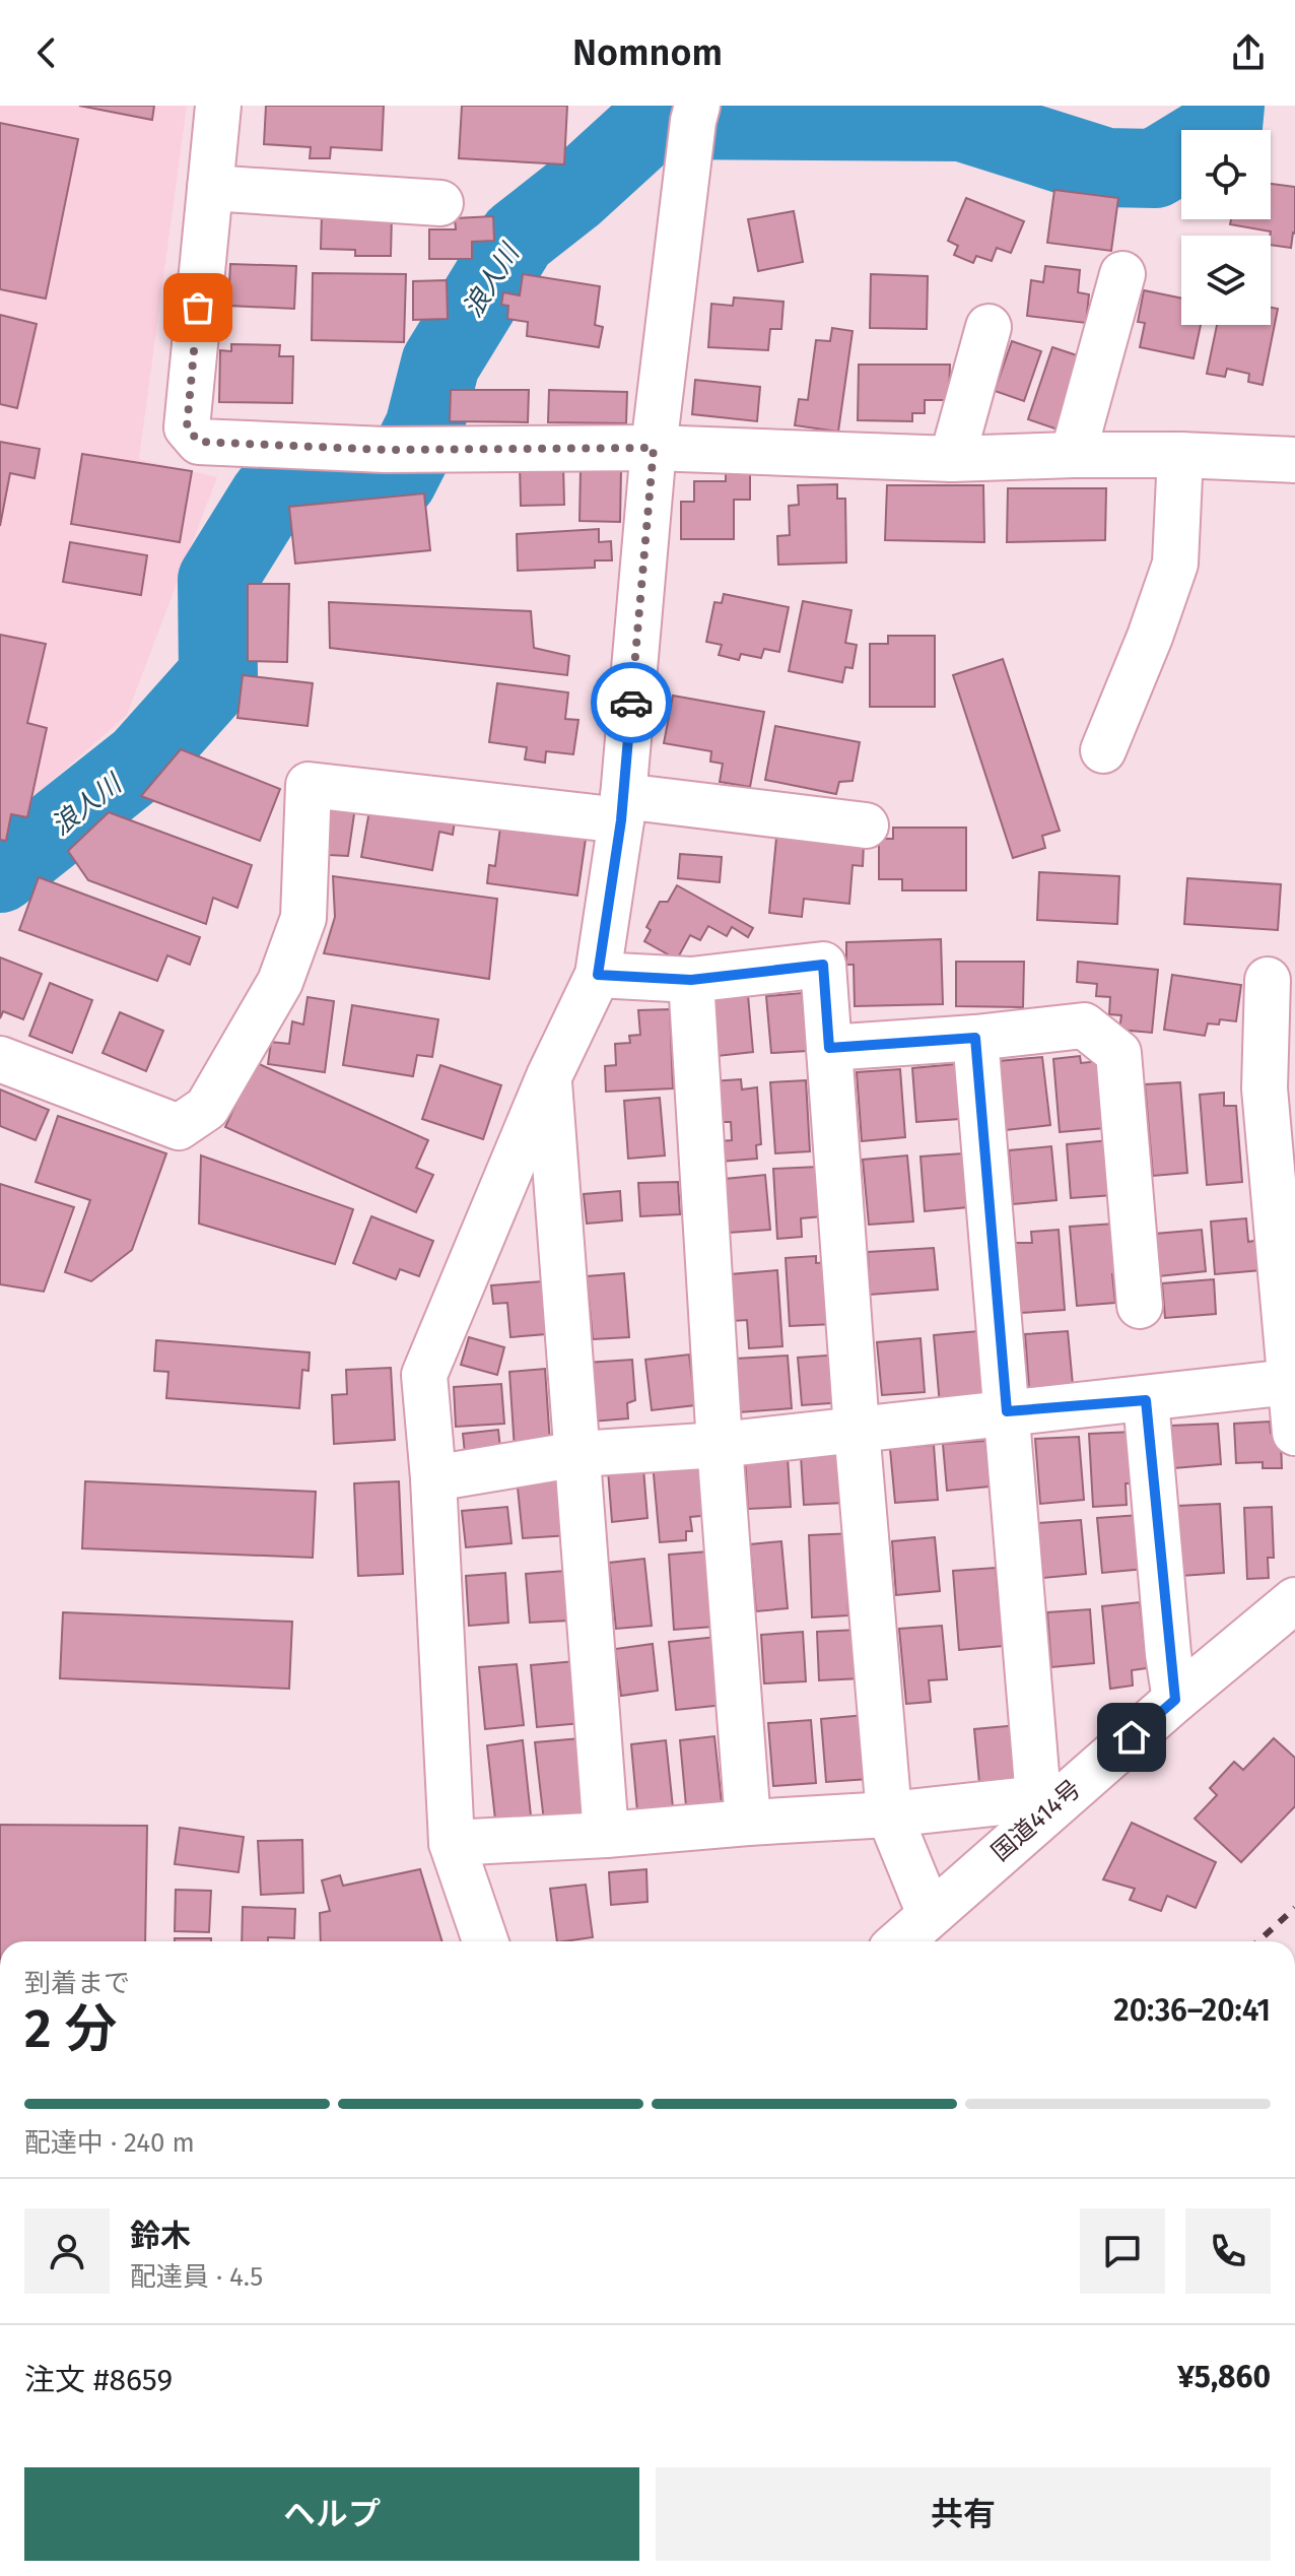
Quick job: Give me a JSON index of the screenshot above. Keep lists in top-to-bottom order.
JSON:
{
  "streets": {
    "main road": ["国道414号"]
  },
  "water": ["浪人川"],
  "page": {
    "header": "Nomnom",
    "heading": ["2 分", "到着まで", "20:36–20:41"],
    "panel": [
      "鈴木",
      "配達員 · 4.5",
      "注文 #8659",
      "¥5,860"
    ],
    "bar": "配達中 · 240 m",
    "buttons": ["ヘルプ", "共有"]
  }
}
